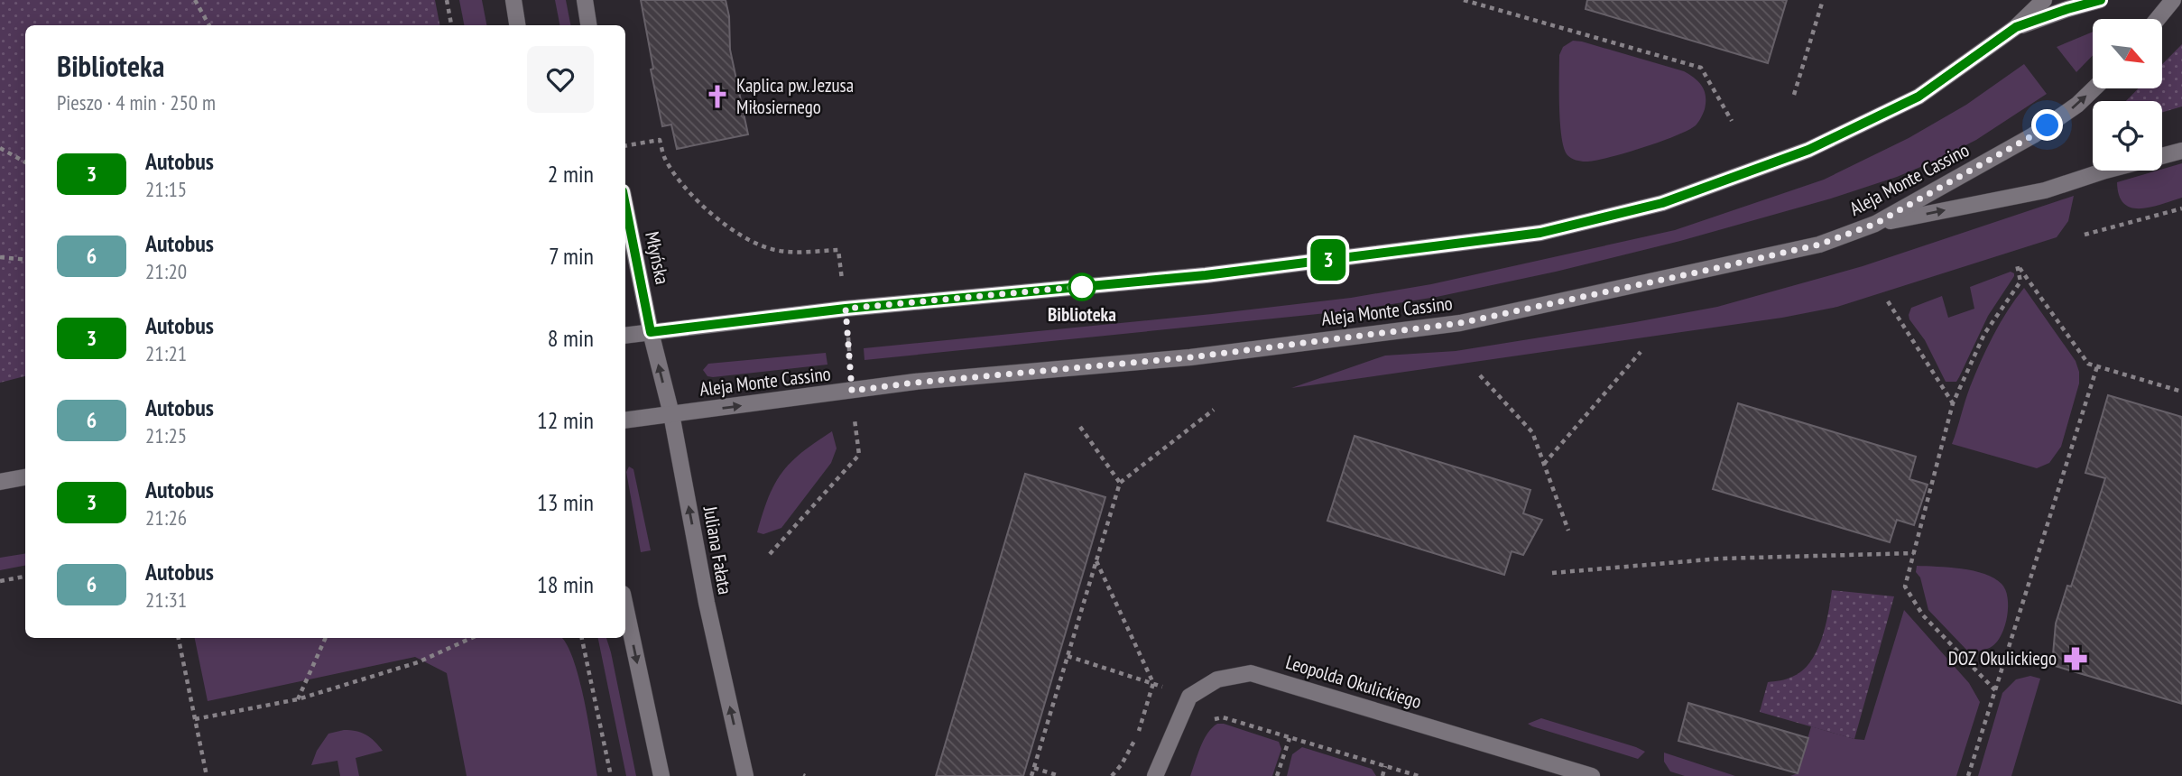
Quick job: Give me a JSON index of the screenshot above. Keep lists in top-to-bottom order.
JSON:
{
  "streets": {
    "street": [
      "Aleja Monte Cassino",
      "Młyńska",
      "Juliana Fałata",
      "Leopolda Okulickiego"
    ]
  },
  "crossings": [
    ["Aleja Monte Cassino", "Juliana Fałata"],
    ["Młyńska", "Juliana Fałata"]
  ],
  "places": {
    "church": ["Kaplica pw. Jezusa Miłosiernego"],
    "other": ["Biblioteka"],
    "pharmacy": ["DOZ Okulickiego"]
  },
  "lines": ["bus line 3"],
  "north": "bottom right",
  "page": {
    "on_map": "3",
    "heading": ["Biblioteka", "Pieszo · 4 min · 250 m"],
    "list": [
      {
        "mark": "3",
        "name": "Autobus",
        "note": "21:15",
        "value": "2 min"
      },
      {
        "mark": "6",
        "name": "Autobus",
        "note": "21:20",
        "value": "7 min"
      },
      {
        "mark": "3",
        "name": "Autobus",
        "note": "21:21",
        "value": "8 min"
      },
      {
        "mark": "6",
        "name": "Autobus",
        "note": "21:25",
        "value": "12 min"
      },
      {
        "mark": "3",
        "name": "Autobus",
        "note": "21:26",
        "value": "13 min"
      },
      {
        "mark": "6",
        "name": "Autobus",
        "note": "21:31",
        "value": "18 min"
      }
    ]
  }
}
